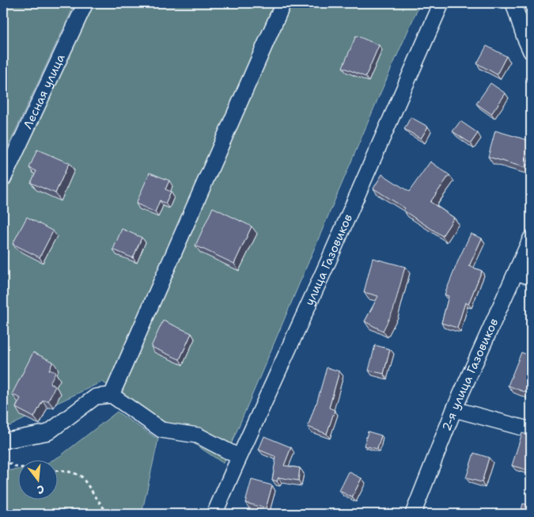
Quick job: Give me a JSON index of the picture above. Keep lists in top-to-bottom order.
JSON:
{
  "streets": {
    "street": ["Лесная улица", "улица Газовиков", "2-я улица Газовиков"]
  },
  "north": "bottom"
}
